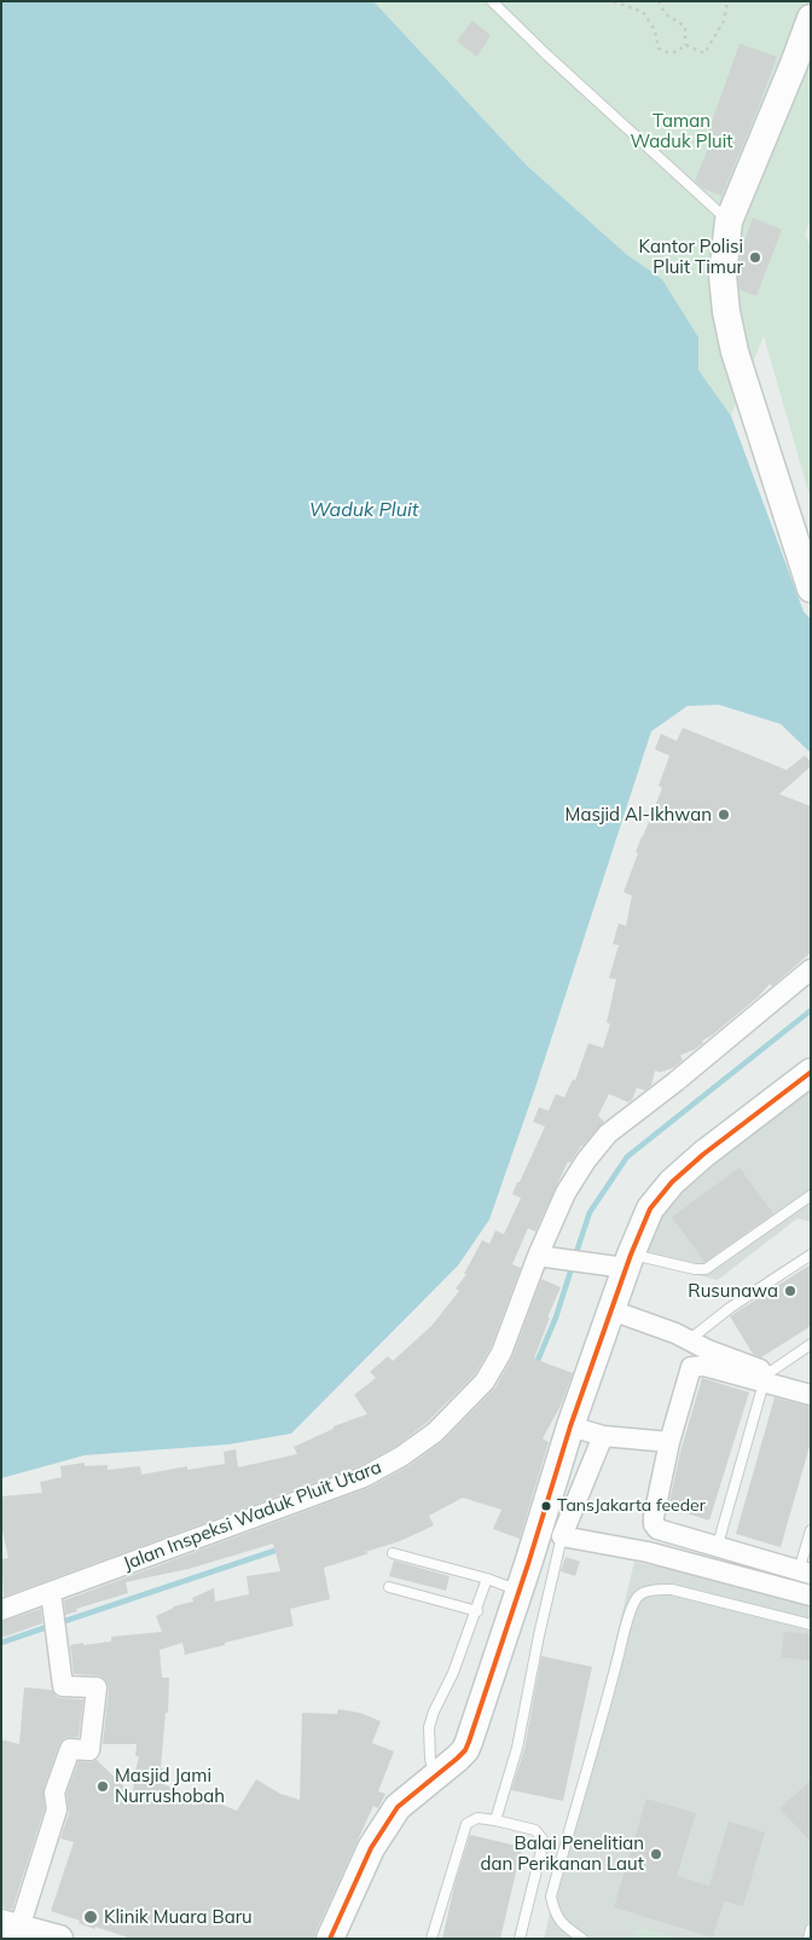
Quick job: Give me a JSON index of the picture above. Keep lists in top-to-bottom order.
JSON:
{
  "streets": {
    "street": ["Jalan Inspeksi Waduk Pluit Utara"]
  },
  "water": ["Waduk Pluit"],
  "parks": ["Taman Waduk Pluit"],
  "places": [
    "Kantor Polisi Pluit Timur",
    "Masjid Al-Ikhwan",
    "Rusunawa",
    "TansJakarta feeder",
    "Masjid Jami Nurrushobah",
    "Balai Penelitian dan Perikanan Laut",
    "Klinik Muara Baru"
  ]
}
